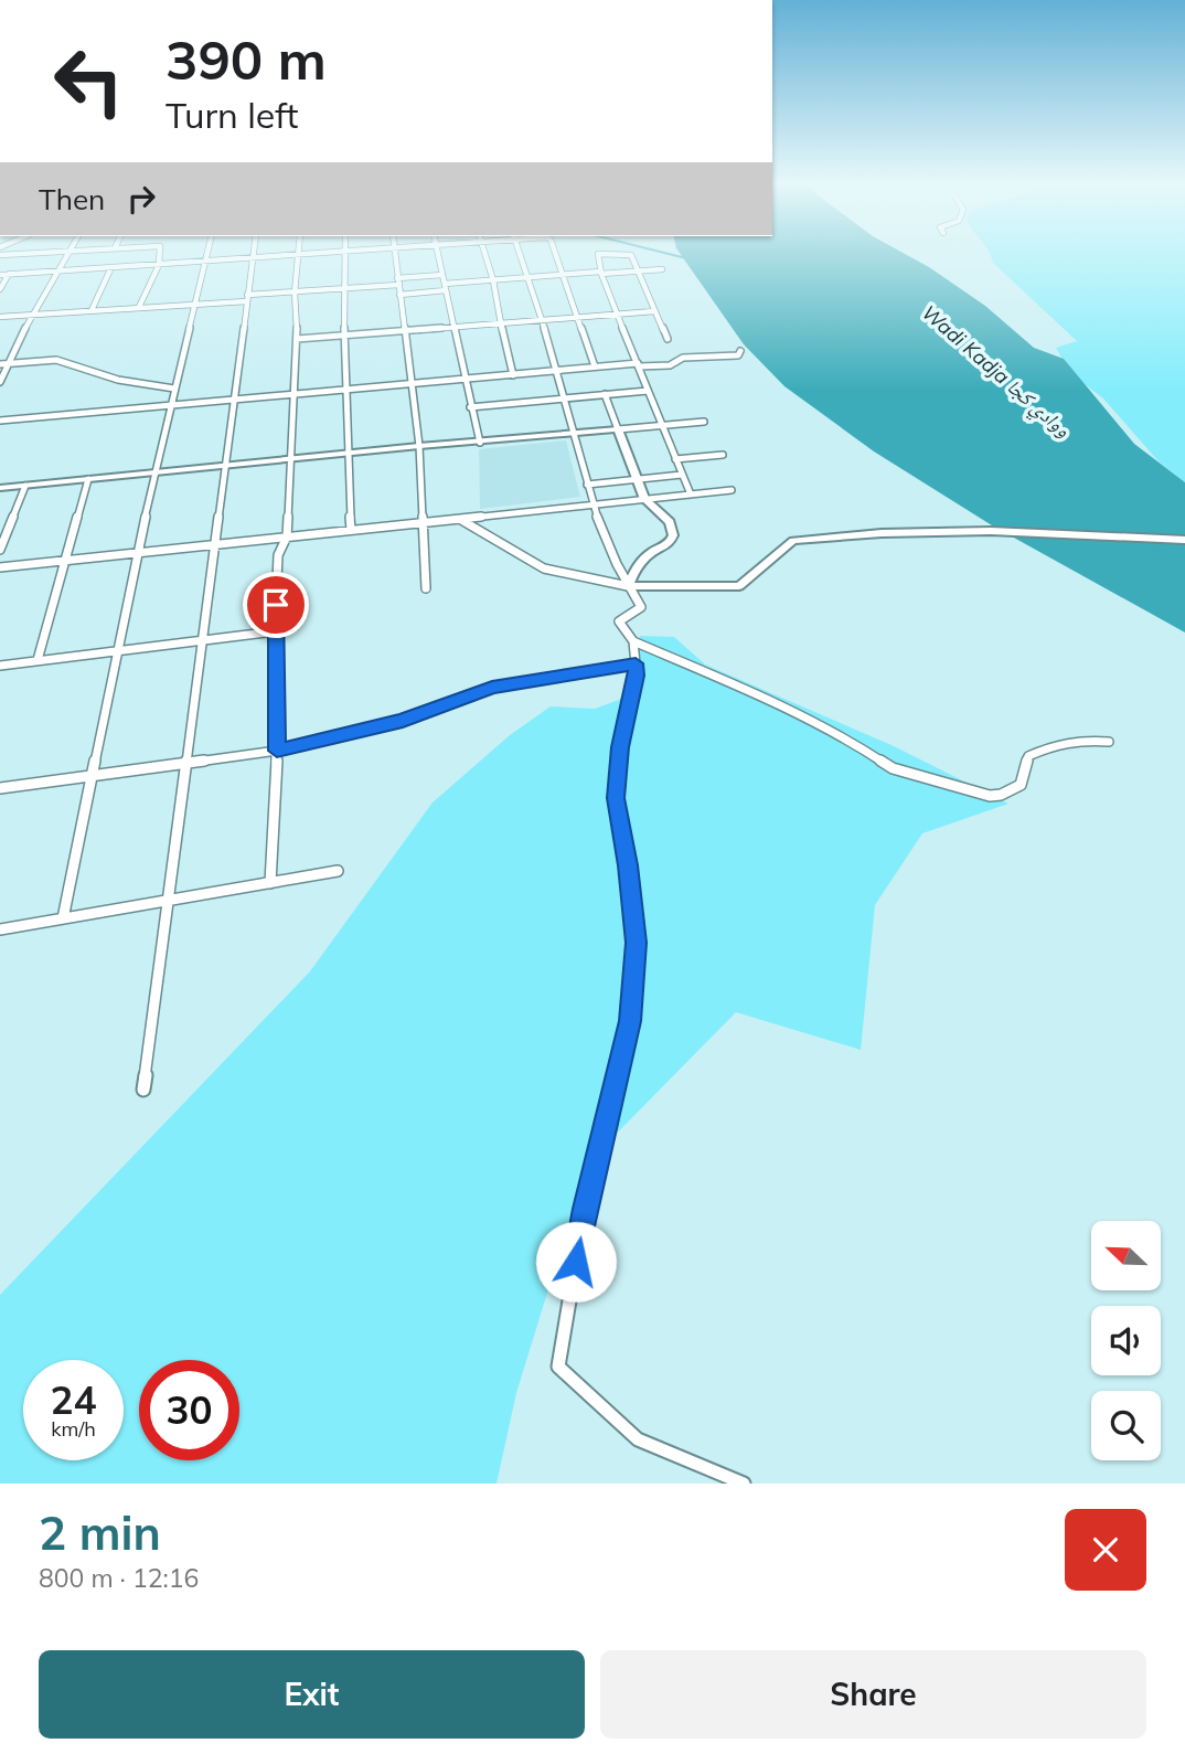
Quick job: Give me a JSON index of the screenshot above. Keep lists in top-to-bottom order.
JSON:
{
  "water": ["Wadi Kadja ووادي كجا"],
  "north": "top left",
  "page": {
    "turn": ["390 m", "Turn left"],
    "then": "Then",
    "speed": "24 km/h",
    "limit": "30",
    "heading": ["2 min", "800 m · 12:16"],
    "buttons": ["Exit", "Share"]
  }
}
